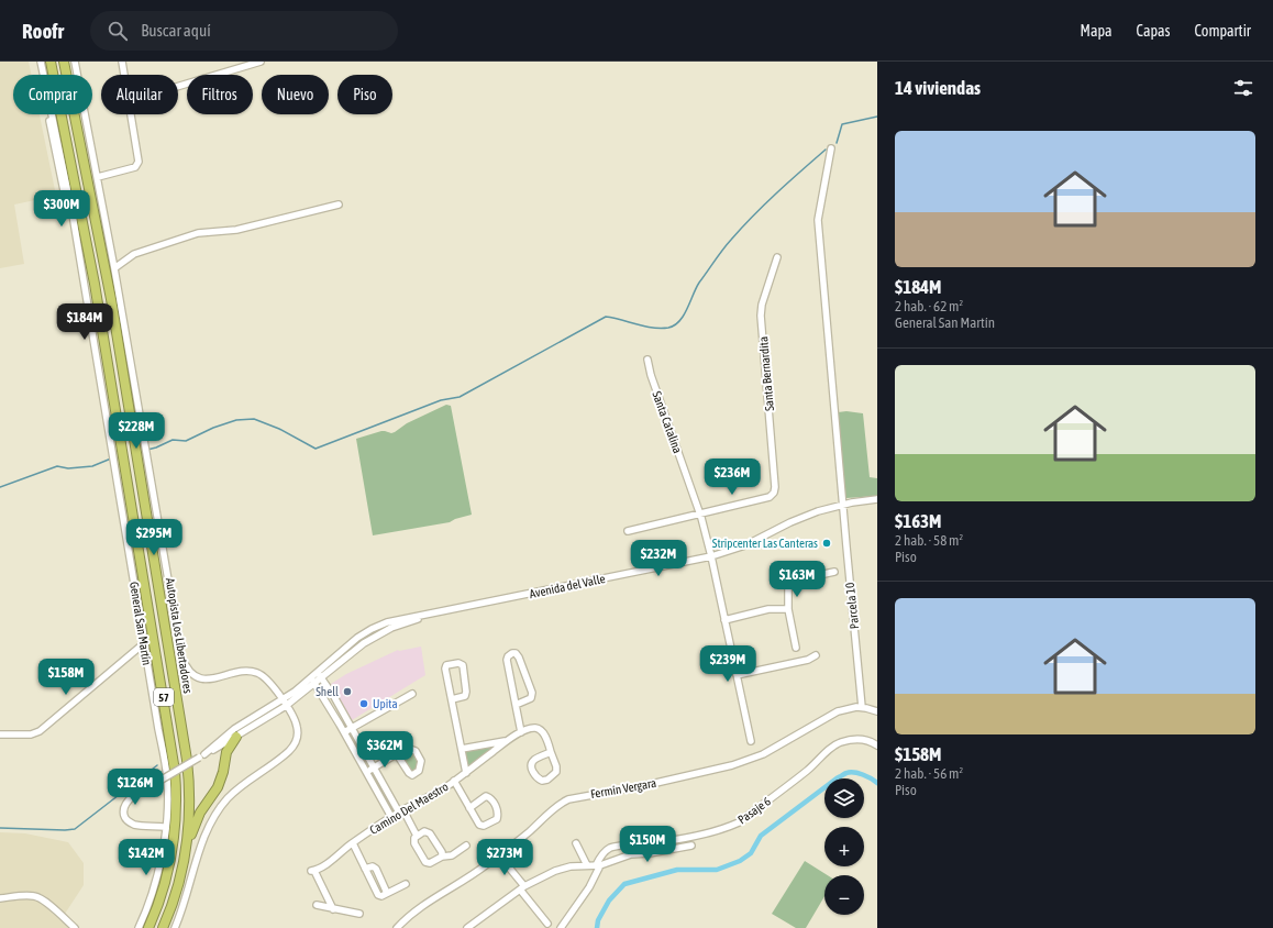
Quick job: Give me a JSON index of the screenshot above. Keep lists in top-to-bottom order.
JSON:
{
  "streets": {
    "highway": ["Autopista Los Libertadores", "57"],
    "street": [
      "Santa Bernardita",
      "Santa Catalina",
      "Avenida del Valle",
      "Parcela 10",
      "General San Martín",
      "Fermín Vergara",
      "Camino Del Maestro",
      "Pasaje 6"
    ]
  },
  "crossings": [
    ["Santa Bernardita", "Santa Catalina"],
    ["Santa Catalina", "Avenida del Valle"],
    ["Avenida del Valle", "Parcela 10"],
    ["Avenida del Valle", "General San Martín"],
    ["Parcela 10", "Fermín Vergara"]
  ],
  "places": ["Stripcenter Las Canteras", "Shell", "Upita"],
  "page": {
    "header": "Roofr",
    "search": "Buscar aquí",
    "nav": ["Mapa", "Capas", "Compartir"],
    "heading": "14 viviendas",
    "chip": [
      "Comprar",
      "Alquilar",
      "Filtros",
      "Nuevo",
      "Piso"
    ],
    "list": [
      {
        "name": "$184M",
        "note": "2 hab. · 62 m² · General San Martín"
      },
      {
        "name": "$163M",
        "note": "2 hab. · 58 m² · Piso"
      },
      {
        "name": "$158M",
        "note": "2 hab. · 56 m² · Piso"
      }
    ],
    "price": [
      "$300M",
      "$184M",
      "$228M",
      "$236M",
      "$295M",
      "$232M",
      "$163M",
      "$239M",
      "$158M",
      "$362M",
      "$126M",
      "$150M",
      "$142M",
      "$273M"
    ],
    "map_buttons": ["+", "−"]
  }
}
